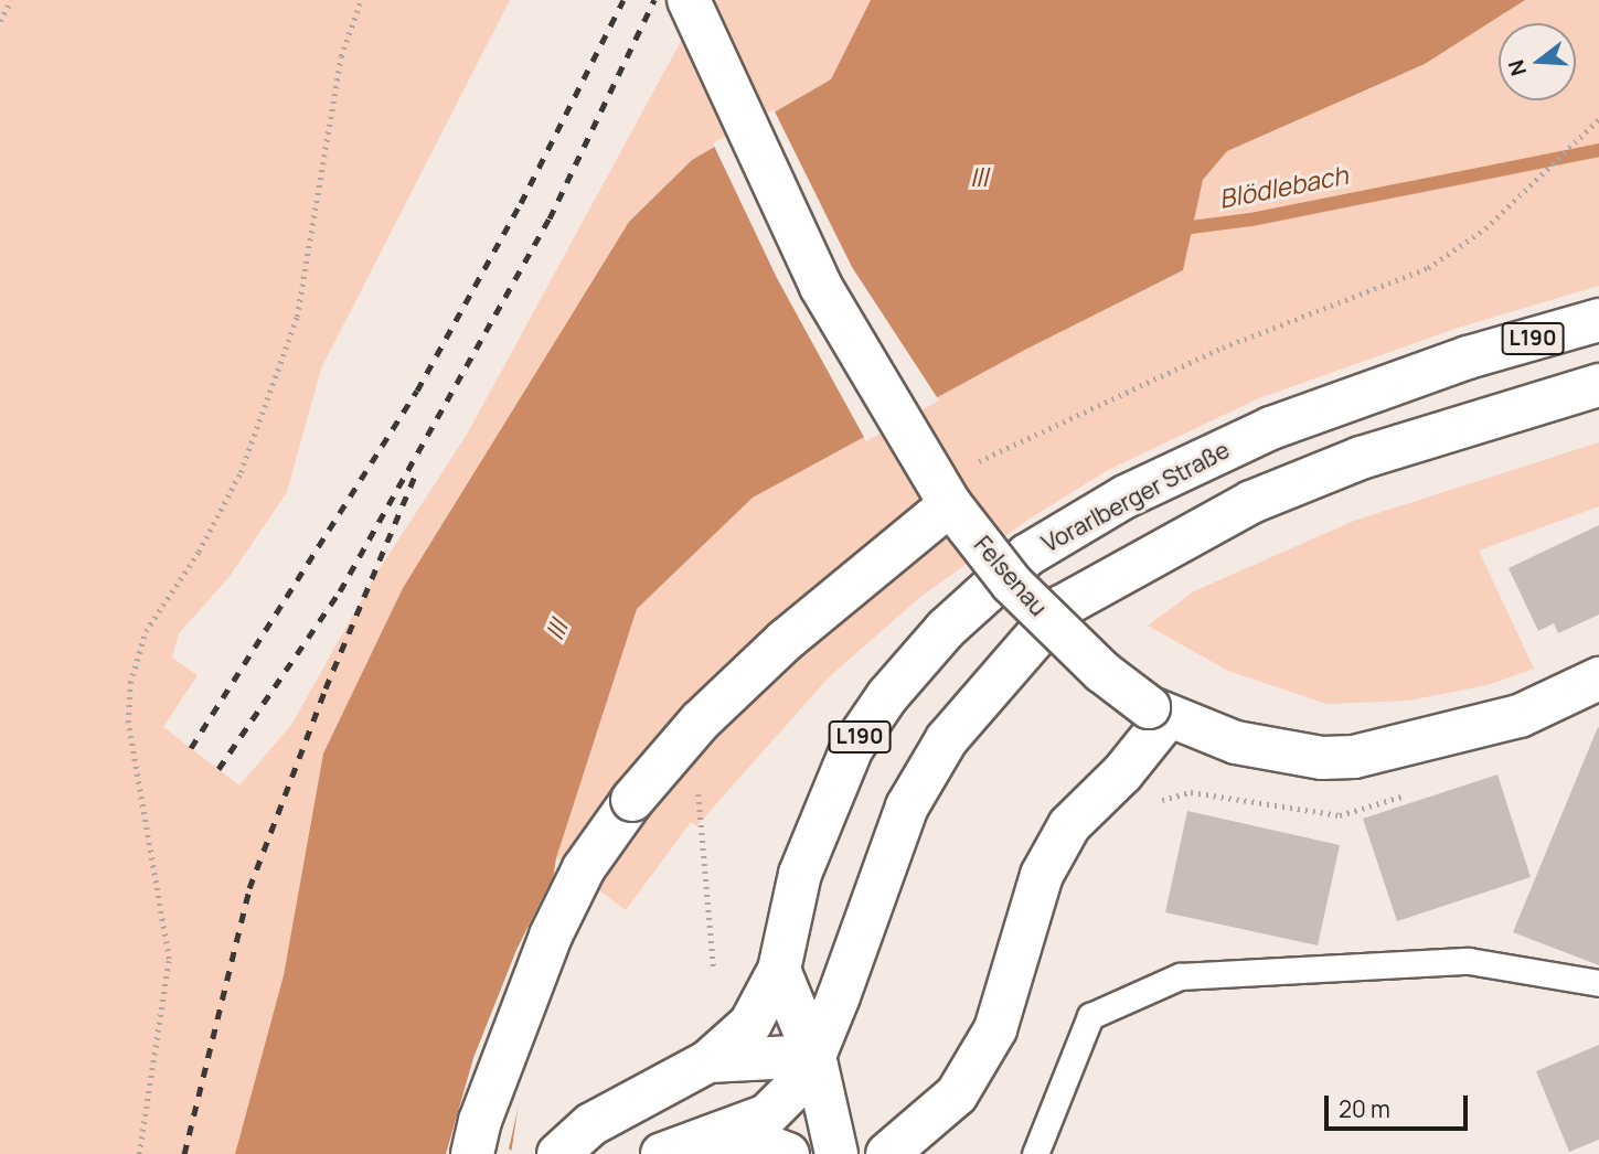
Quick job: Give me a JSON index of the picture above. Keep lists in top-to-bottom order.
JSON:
{
  "streets": {
    "main road": ["L190", "Vorarlberger Straße", "Felsenau"]
  },
  "water": ["Ill", "Blödlebach"],
  "scale_bar": "20 m",
  "north": "left"
}
